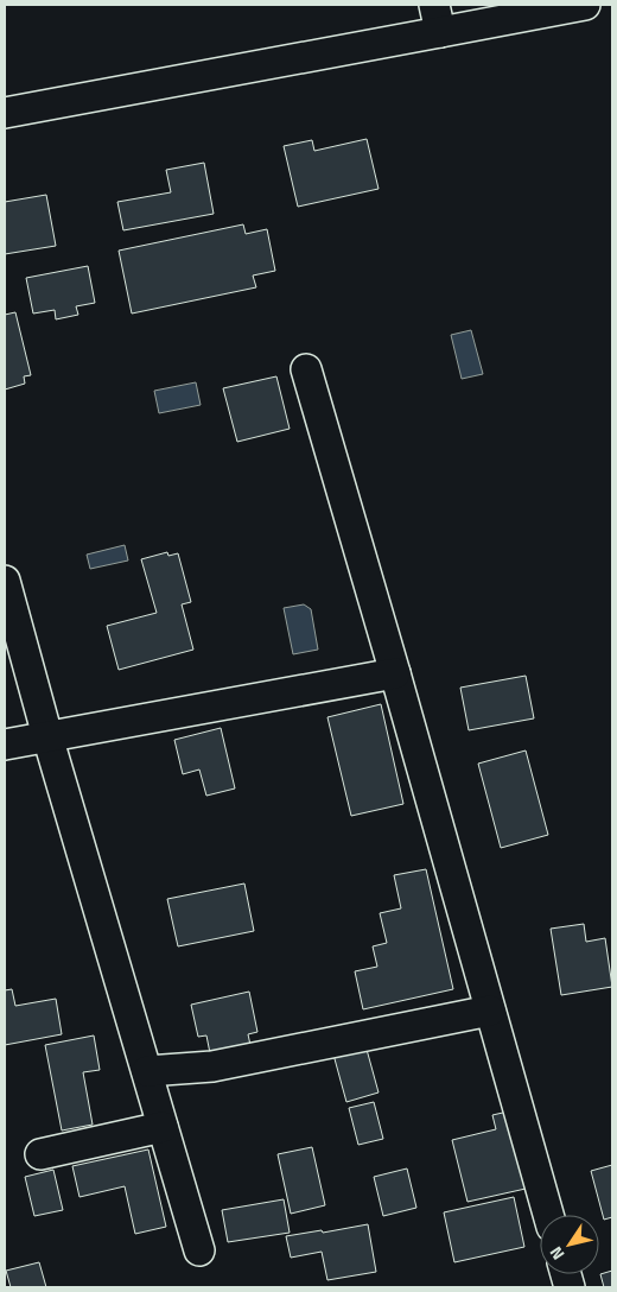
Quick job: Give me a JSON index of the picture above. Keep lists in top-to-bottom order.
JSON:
{
  "north": "bottom left"
}
